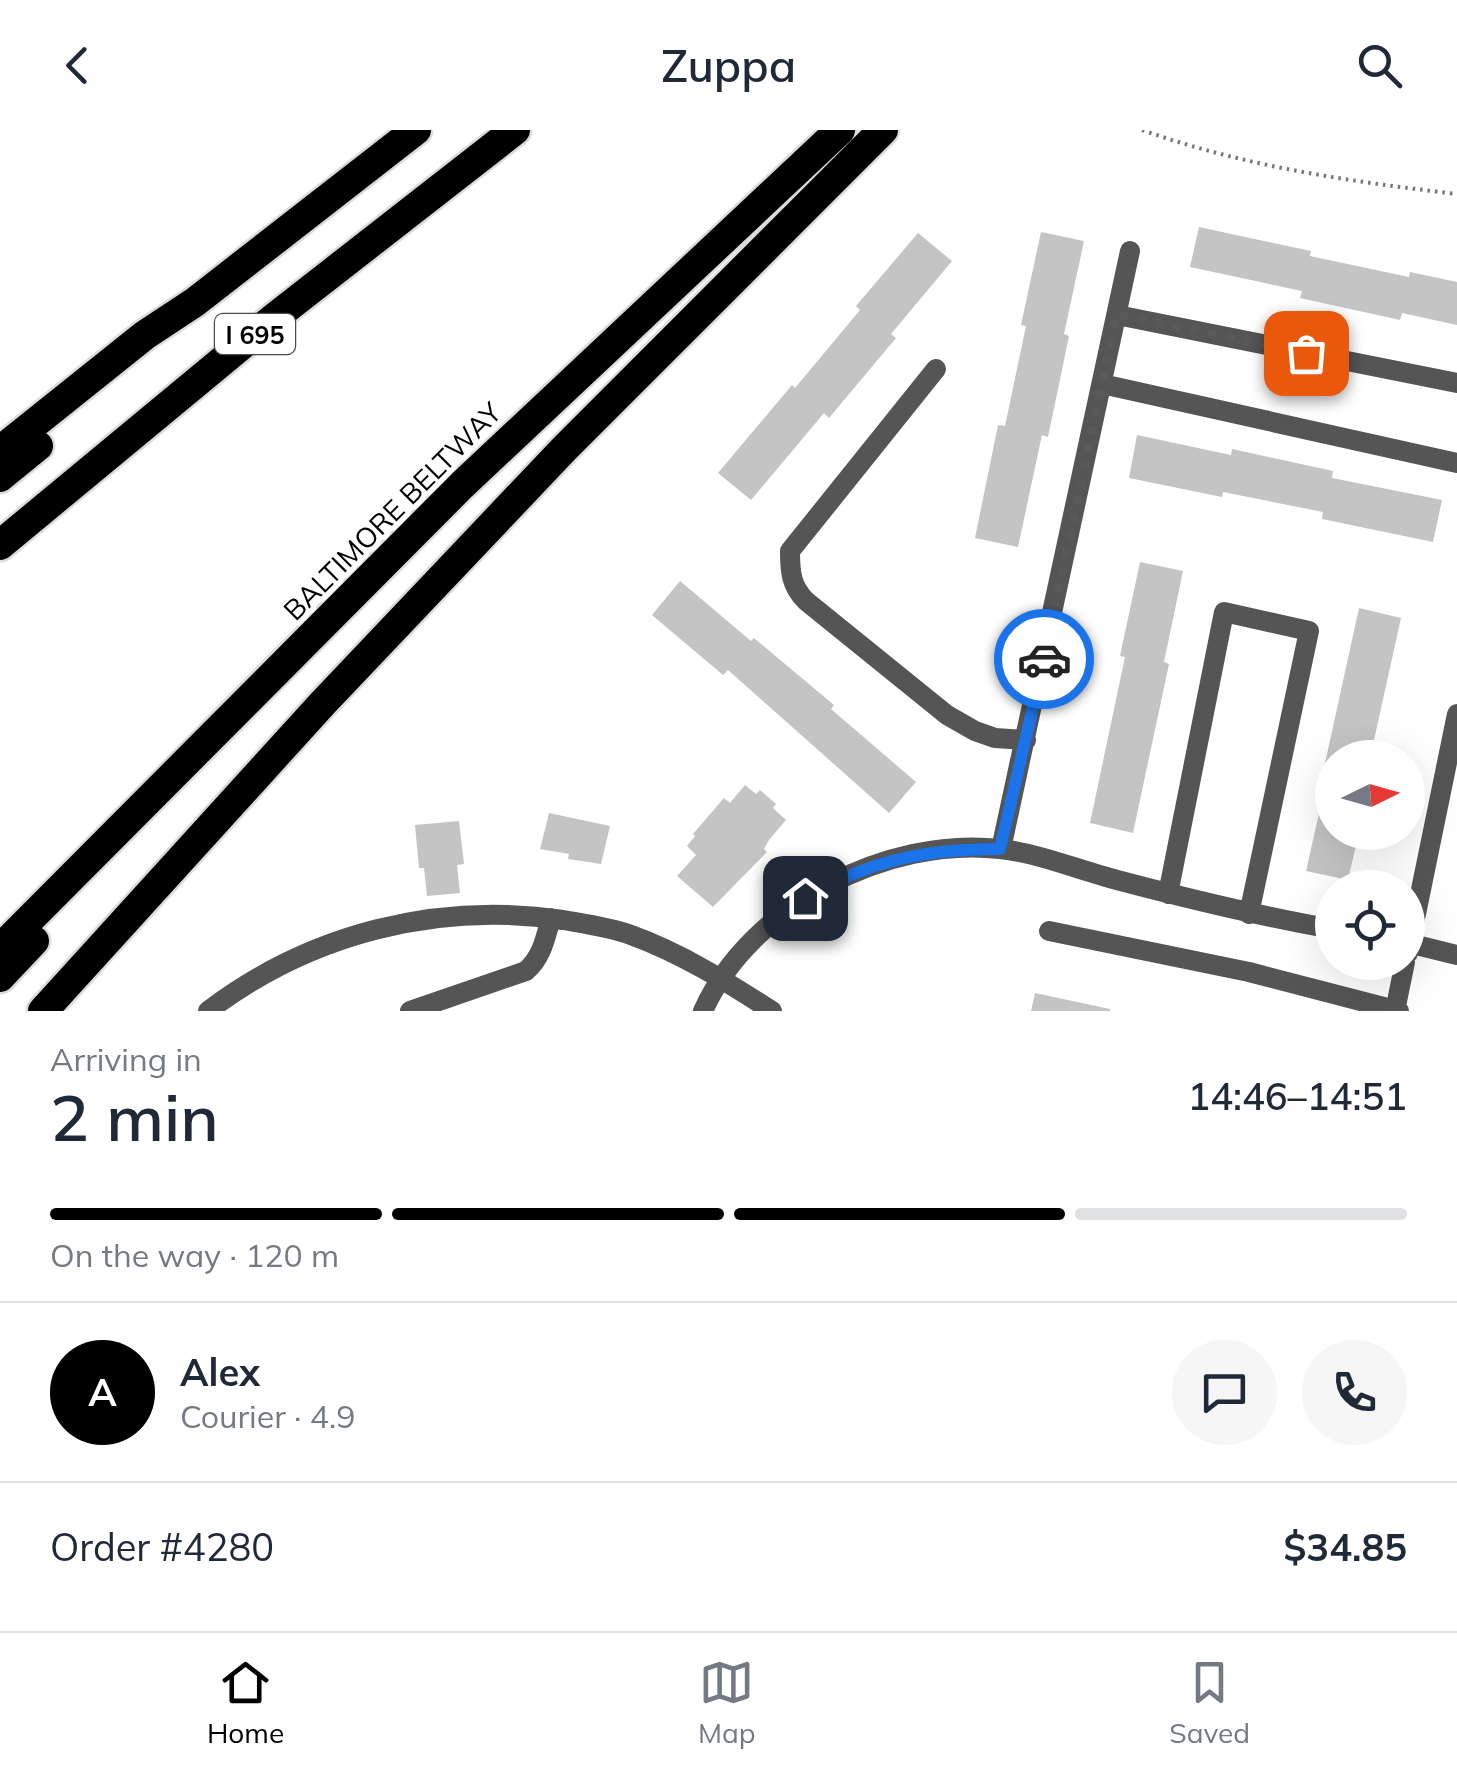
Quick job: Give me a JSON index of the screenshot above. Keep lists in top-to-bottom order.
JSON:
{
  "streets": {
    "highway": ["I 695", "BALTIMORE BELTWAY"]
  },
  "north": "right",
  "page": {
    "header": "Zuppa",
    "heading": ["2 min", "Arriving in", "14:46–14:51"],
    "panel": [
      "Alex",
      "Courier · 4.9",
      "Order #4280",
      "$34.85"
    ],
    "bar": "On the way · 120 m",
    "round": "A",
    "tabs": ["Home", "Map", "Saved"]
  }
}
